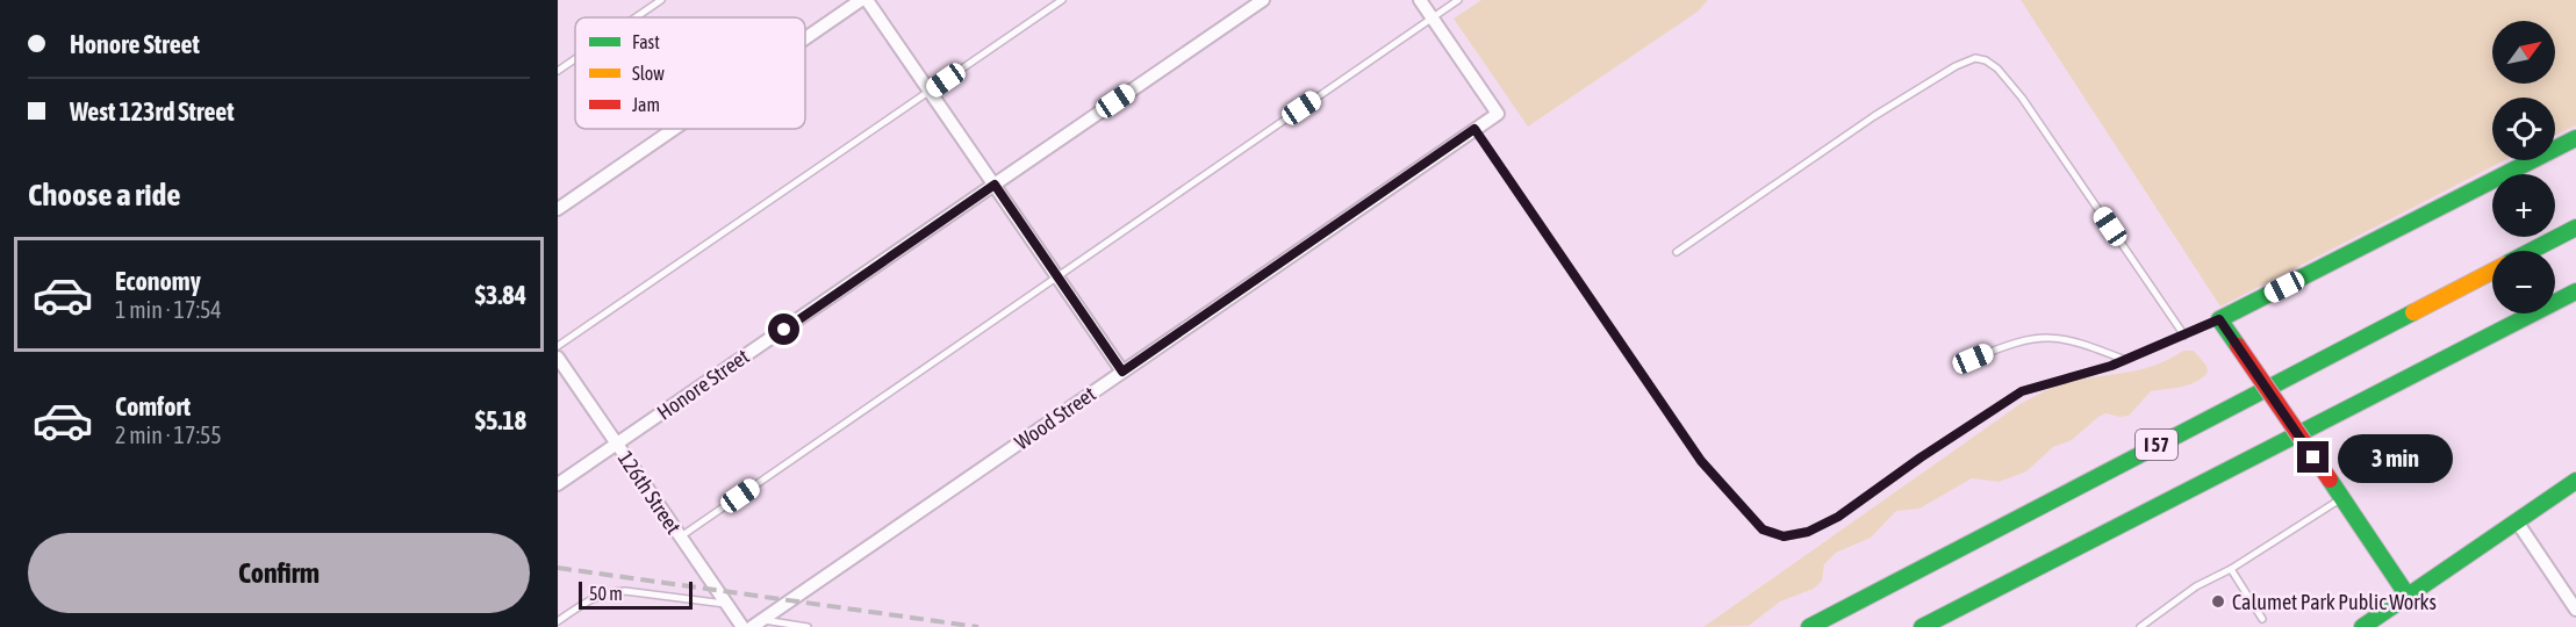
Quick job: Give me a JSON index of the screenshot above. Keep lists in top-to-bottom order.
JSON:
{
  "streets": {
    "main road": ["I 57"],
    "street": ["Honore Street", "Wood Street", "126th Street"]
  },
  "crossings": [
    ["Honore Street", "126th Street"]
  ],
  "places": ["Calumet Park Public Works"],
  "legend": ["Fast", "Slow", "Jam"],
  "scale_bar": "50 m",
  "north": "top right",
  "page": {
    "banner": ["Honore Street", "West 123rd Street"],
    "map_buttons": ["+", "−"],
    "heading": "Choose a ride",
    "list": [
      {
        "name": "Economy",
        "note": "1 min · 17:54",
        "value": "$3.84"
      },
      {
        "name": "Comfort",
        "note": "2 min · 17:55",
        "value": "$5.18"
      }
    ],
    "bubble": "3 min",
    "buttons": "Confirm",
    "scale": "50 m"
  }
}
